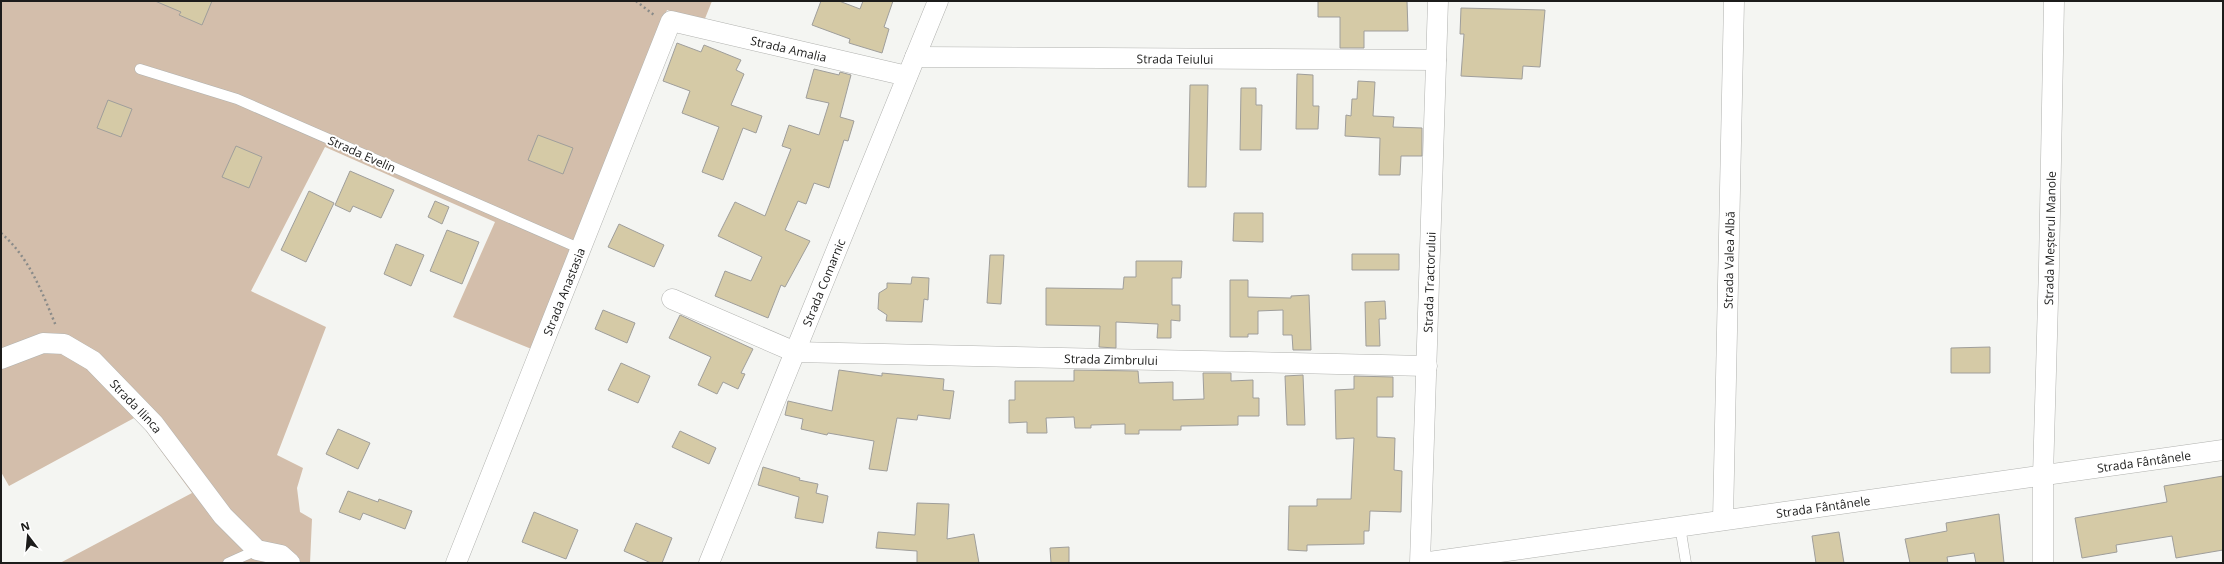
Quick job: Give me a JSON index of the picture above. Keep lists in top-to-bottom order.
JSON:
{
  "streets": {
    "street": [
      "Strada Amalia",
      "Strada Teiului",
      "Strada Meșterul Manole",
      "Strada Valea Albă",
      "Strada Comarnic",
      "Strada Tractorului",
      "Strada Anastasia",
      "Strada Zimbrului",
      "Strada Ilinca",
      "Strada Fântânele"
    ],
    "lane": ["Strada Evelin"]
  },
  "crossings": [
    ["Strada Amalia", "Strada Comarnic"],
    ["Strada Amalia", "Strada Anastasia"],
    ["Strada Teiului", "Strada Comarnic"],
    ["Strada Teiului", "Strada Tractorului"],
    ["Strada Evelin", "Strada Anastasia"],
    ["Strada Meșterul Manole", "Strada Fântânele"],
    ["Strada Valea Albă", "Strada Fântânele"],
    ["Strada Comarnic", "Strada Zimbrului"],
    ["Strada Tractorului", "Strada Zimbrului"],
    ["Strada Tractorului", "Strada Fântânele"]
  ],
  "north": "top"
}
